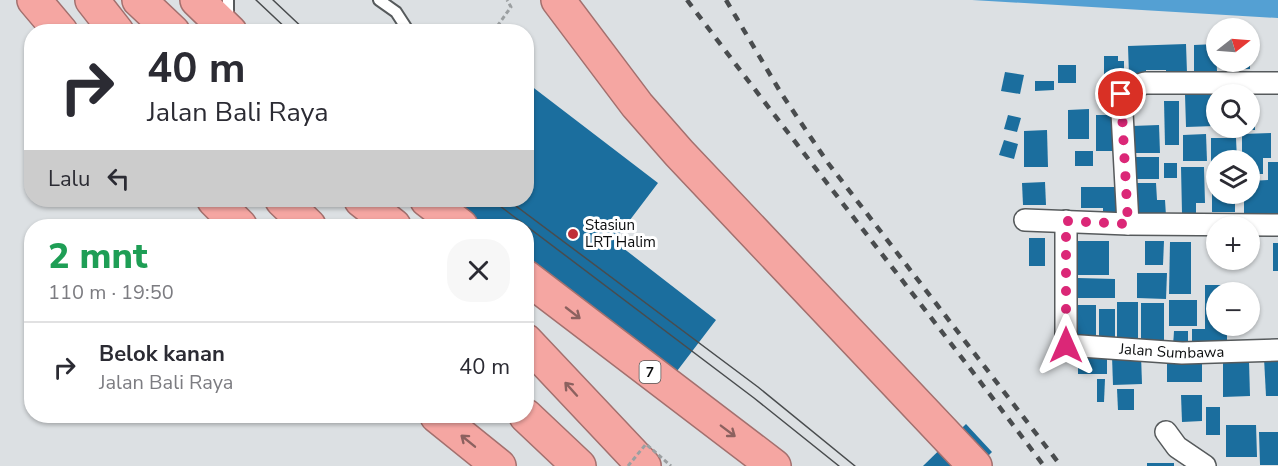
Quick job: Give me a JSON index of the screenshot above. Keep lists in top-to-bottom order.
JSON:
{
  "streets": {
    "highway": ["7"],
    "street": ["Jalan Sumbawa"]
  },
  "places": ["Stasiun LRT Halim"],
  "north": "right",
  "page": {
    "map_buttons": ["+", "−"],
    "turn": ["40 m", "Jalan Bali Raya"],
    "then": "Lalu",
    "heading": ["2 mnt", "110 m · 19:50"],
    "list": [
      {
        "name": "Belok kanan",
        "note": "Jalan Bali Raya",
        "value": "40 m"
      }
    ]
  }
}
